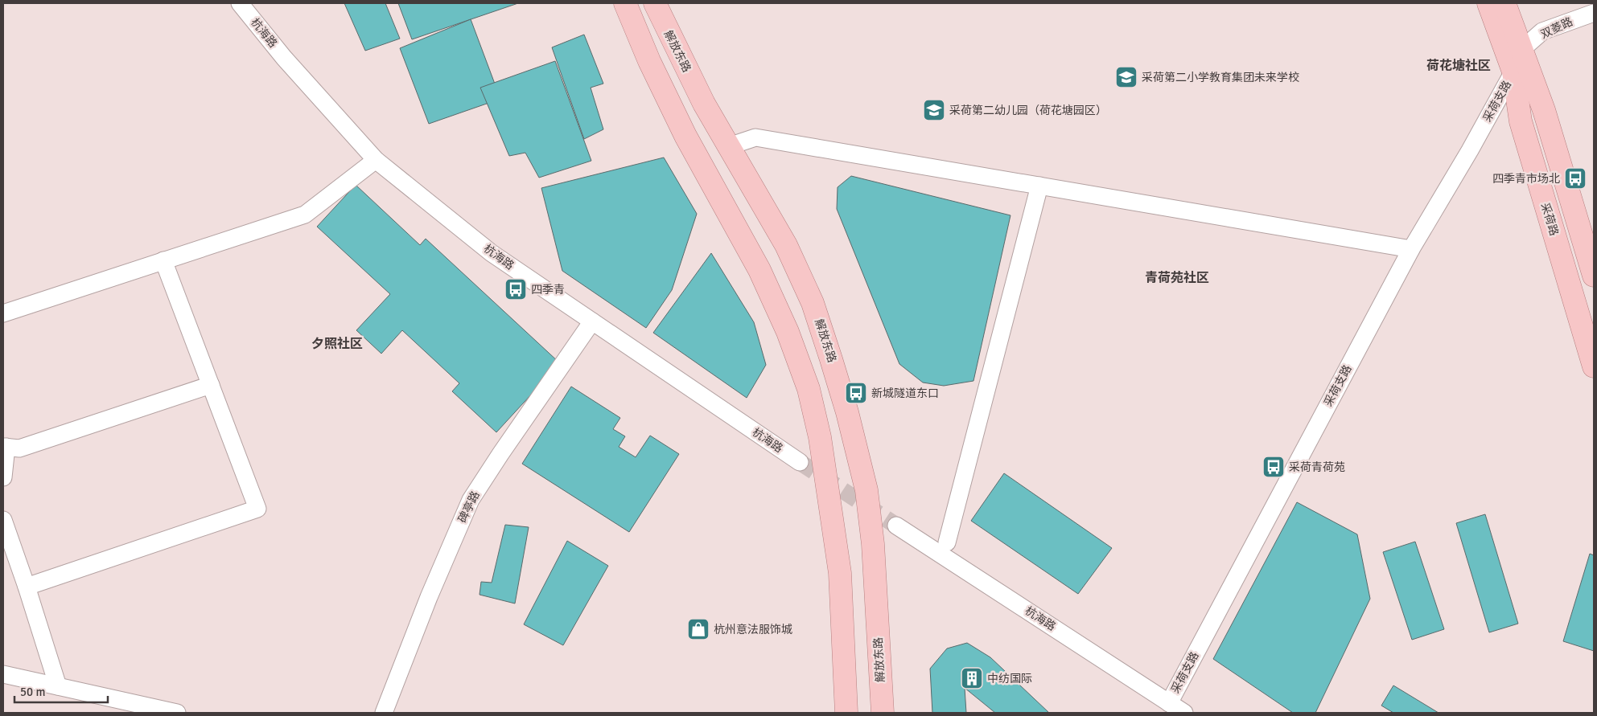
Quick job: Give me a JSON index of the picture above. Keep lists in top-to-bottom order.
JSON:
{
  "streets": {
    "main road": ["解放东路", "采荷路"],
    "street": [
      "双菱路",
      "杭海路",
      "采荷支路",
      "碑亭路"
    ]
  },
  "crossings": [
    ["杭海路", "采荷支路"],
    ["杭海路", "碑亭路"],
    ["采荷支路", "采荷路"]
  ],
  "districts": ["荷花塘社区", "青荷苑社区", "夕照社区"],
  "places": {
    "school or university": ["采荷第二小学教育集团未来学校", "采荷第二幼儿园（荷花塘园区）"],
    "bus stop": [
      "四季青市场北",
      "四季青",
      "新城隧道东口",
      "采荷青荷苑"
    ],
    "shop": ["杭州意法服饰城"],
    "building": ["中纺国际"]
  },
  "scale_bar": "50 m"
}
